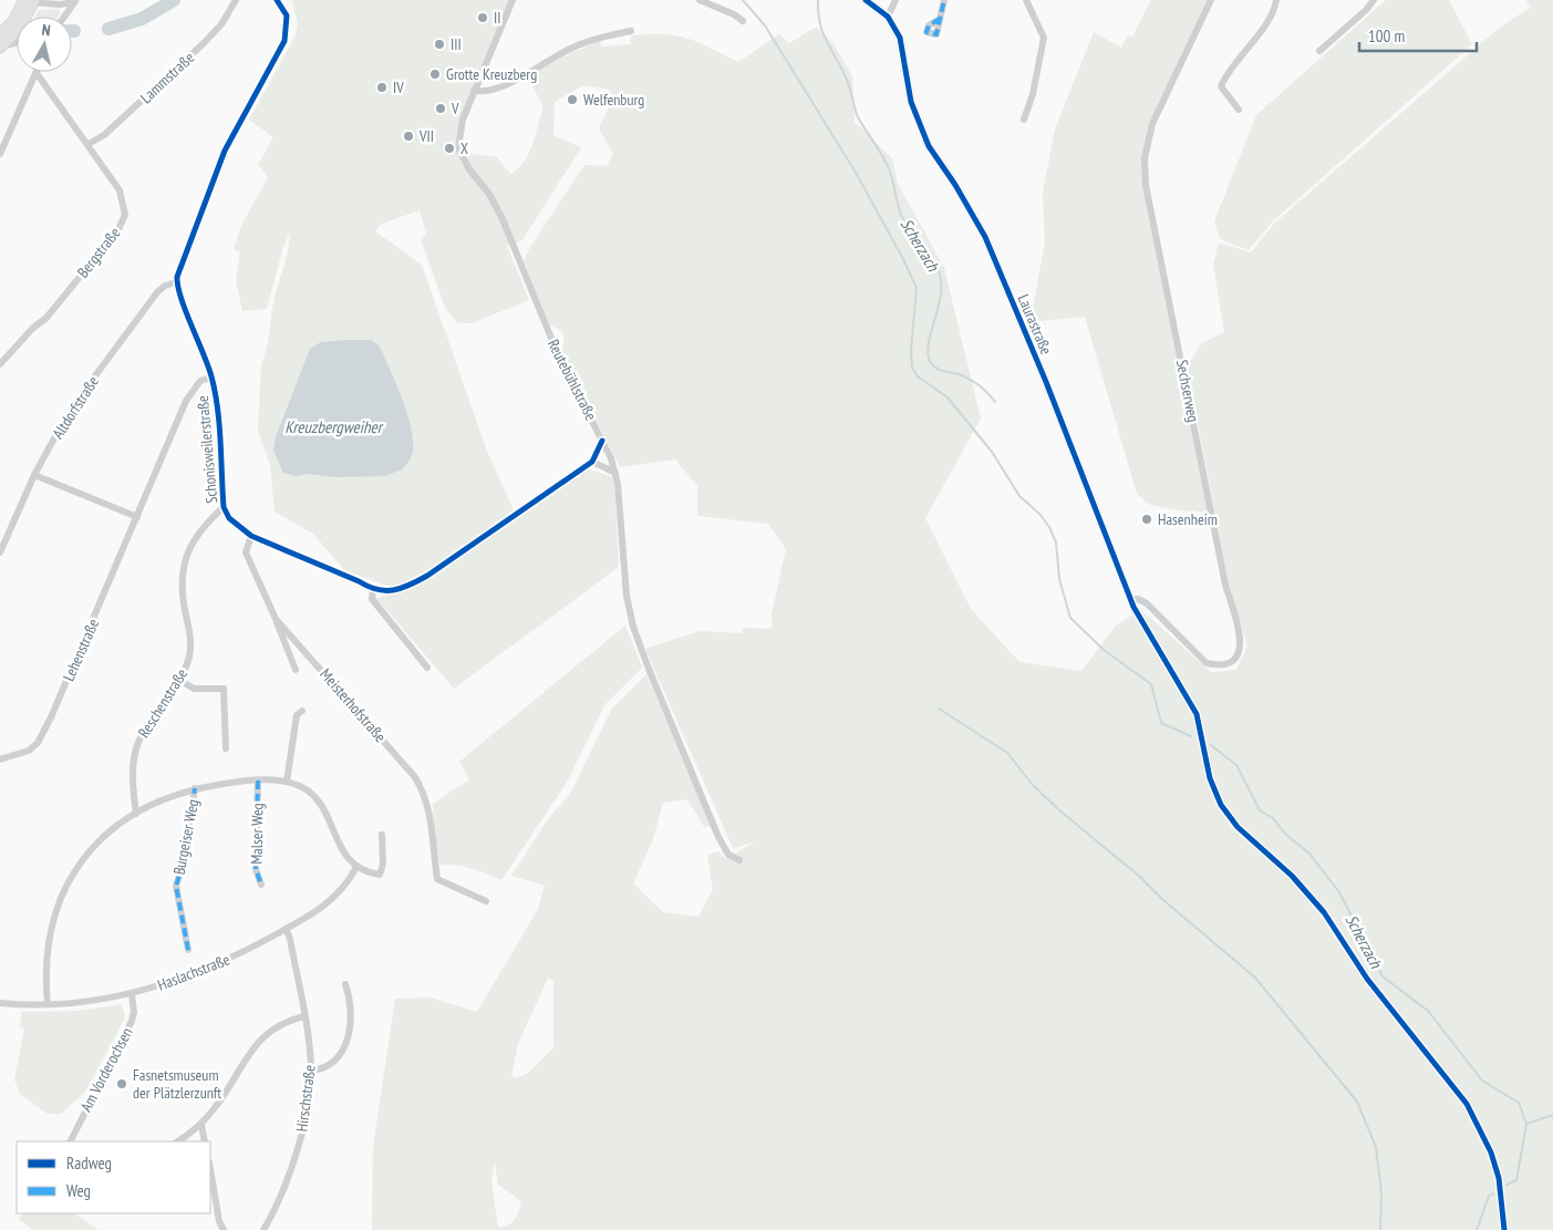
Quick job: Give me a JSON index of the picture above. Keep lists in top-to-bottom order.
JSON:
{
  "streets": {
    "street": [
      "Lammstraße",
      "Bergstraße",
      "Laurastraße",
      "Reutebühlstraße",
      "Sechserweg",
      "Altdorfstraße",
      "Schonisweilerstraße",
      "Lehenstraße",
      "Reschenstraße",
      "Meisterhofstraße",
      "Malser Weg",
      "Burgeiser Weg",
      "Haslachstraße",
      "Am Vorderochsen",
      "Hirschstraße"
    ]
  },
  "crossings": [
    ["Lammstraße", "Bergstraße"],
    ["Laurastraße", "Sechserweg"],
    ["Altdorfstraße", "Schonisweilerstraße"],
    ["Schonisweilerstraße", "Lehenstraße"],
    ["Schonisweilerstraße", "Reschenstraße"],
    ["Schonisweilerstraße", "Meisterhofstraße"],
    ["Haslachstraße", "Am Vorderochsen"],
    ["Haslachstraße", "Hirschstraße"]
  ],
  "water": ["Scherzach", "Kreuzbergweiher"],
  "places": [
    "II",
    "III",
    "Grotte Kreuzberg",
    "IV",
    "Welfenburg",
    "V",
    "VII",
    "X",
    "Hasenheim",
    "Fasnetsmuseum der Plätzlerzunft"
  ],
  "legend": ["Radweg", "Weg"],
  "scale_bar": "100 m",
  "north": "top"
}
